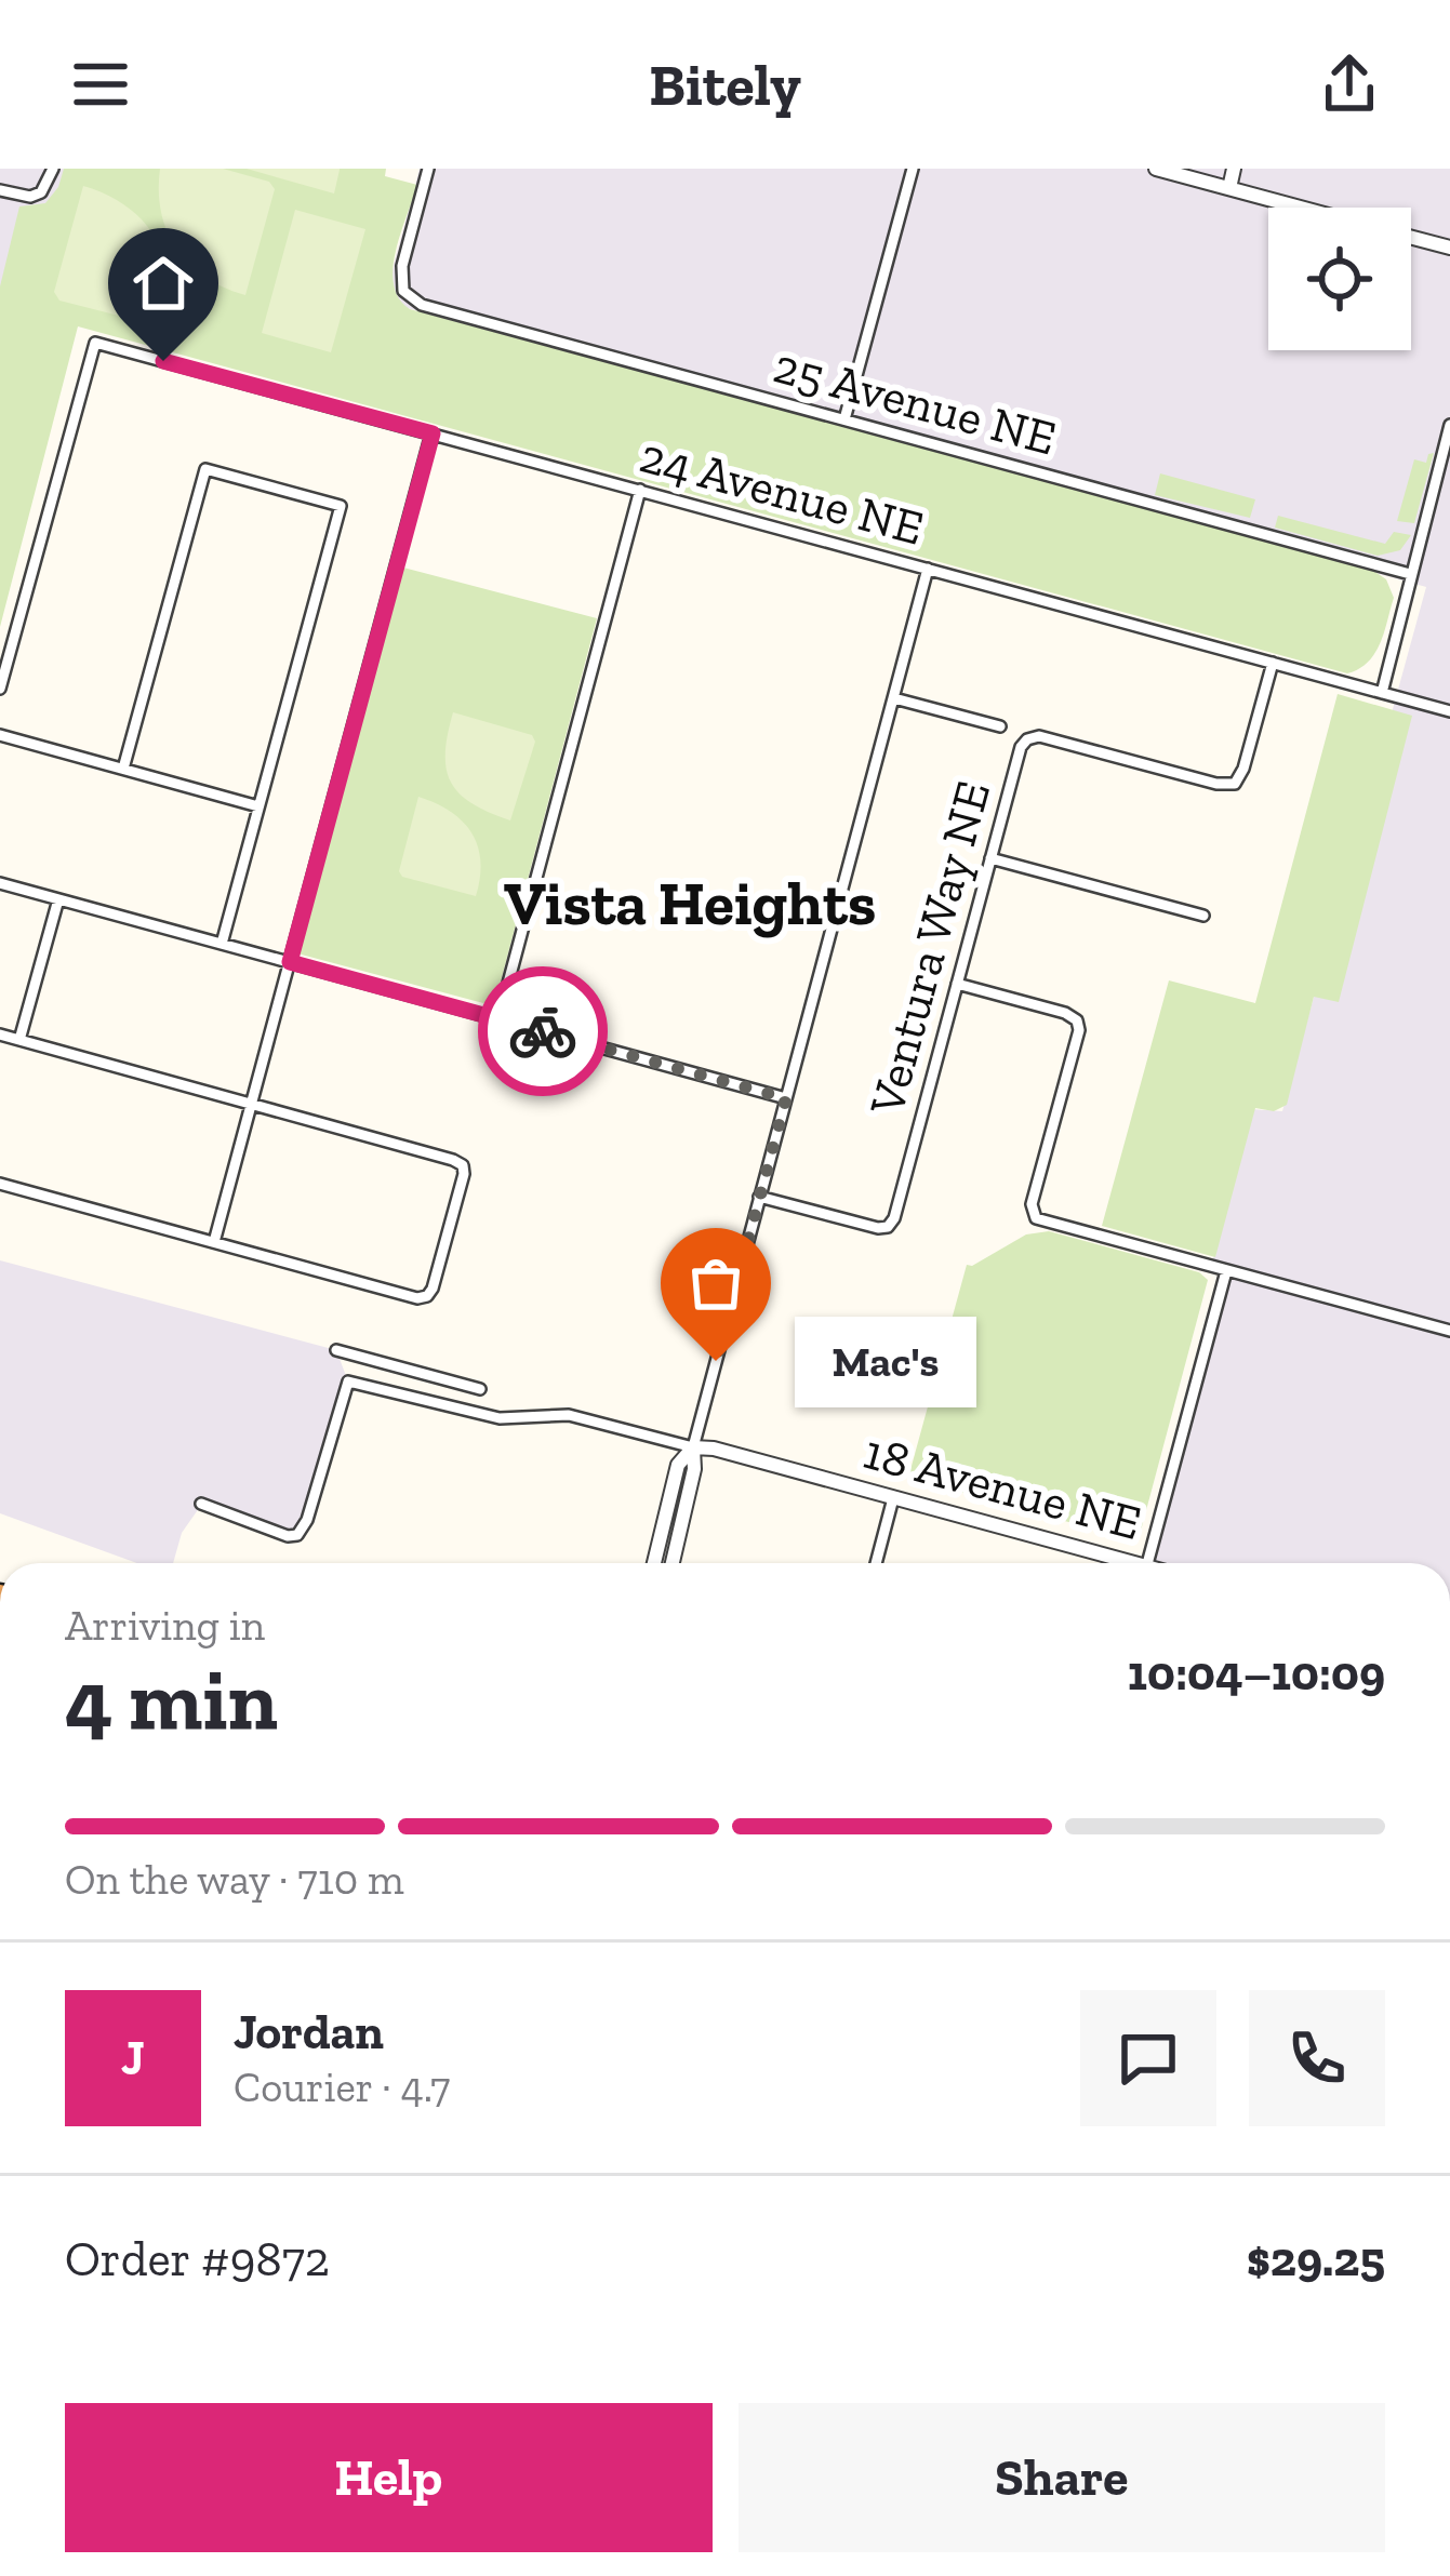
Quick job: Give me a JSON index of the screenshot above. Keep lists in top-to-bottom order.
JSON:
{
  "streets": {
    "street": [
      "25 Avenue NE",
      "24 Avenue NE",
      "Ventura Way NE",
      "18 Avenue NE"
    ]
  },
  "crossings": [
    ["24 Avenue NE", "Ventura Way NE"]
  ],
  "districts": ["Vista Heights"],
  "places": ["Mac's"],
  "page": {
    "header": "Bitely",
    "bubble": "Mac's",
    "heading": ["4 min", "Arriving in", "10:04–10:09"],
    "panel": [
      "Jordan",
      "Courier · 4.7",
      "Order #9872",
      "$29.25"
    ],
    "bar": "On the way · 710 m",
    "round": "J",
    "buttons": ["Help", "Share"]
  }
}
